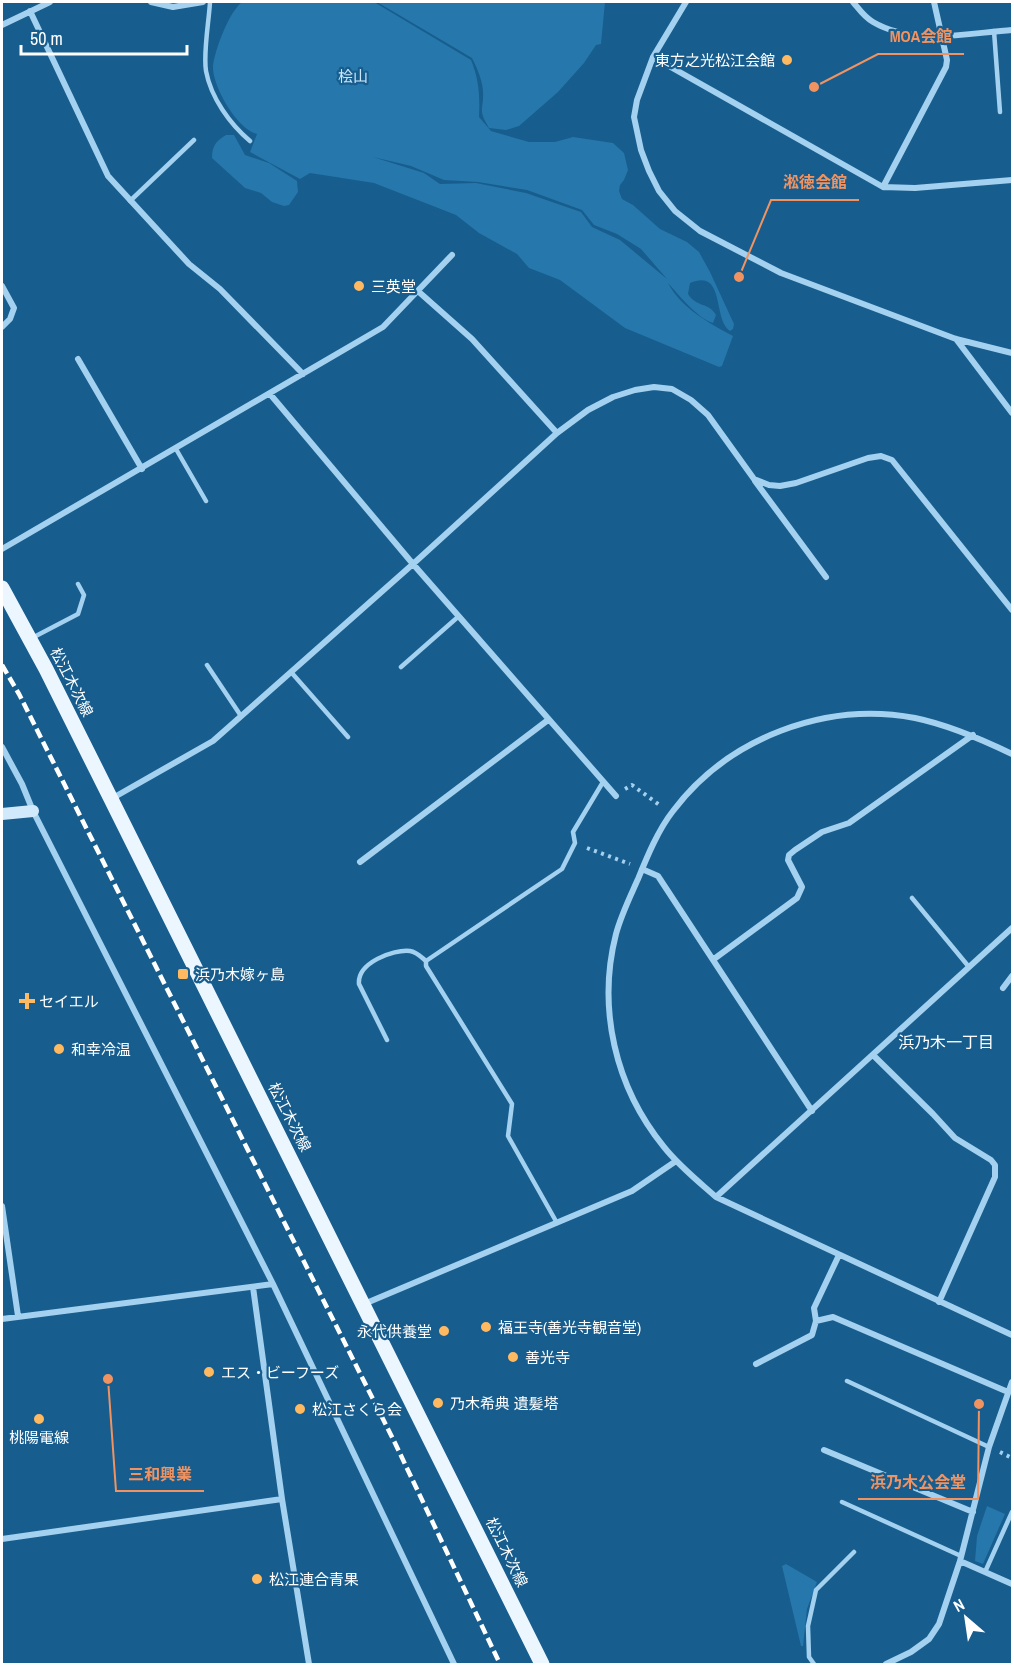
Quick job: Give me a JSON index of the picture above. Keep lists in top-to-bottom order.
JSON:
{
  "streets": {
    "main road": ["松江木次線"]
  },
  "districts": ["浜乃木一丁目"],
  "parks": ["桧山"],
  "places": {
    "other": [
      "東方之光松江会館",
      "MOA会館",
      "淞徳会館",
      "三英堂",
      "和幸冷温",
      "福王寺(善光寺観音堂)",
      "永代供養堂",
      "善光寺",
      "エス・ビーフーズ",
      "三和興業",
      "乃木希典 遺髪塔",
      "浜乃木公会堂",
      "松江さくら会",
      "桃陽電線",
      "松江連合青果"
    ],
    "transit": ["浜乃木嫁ヶ島"],
    "health": ["セイエル"]
  },
  "scale_bar": "50 m",
  "north": "top left"
}
